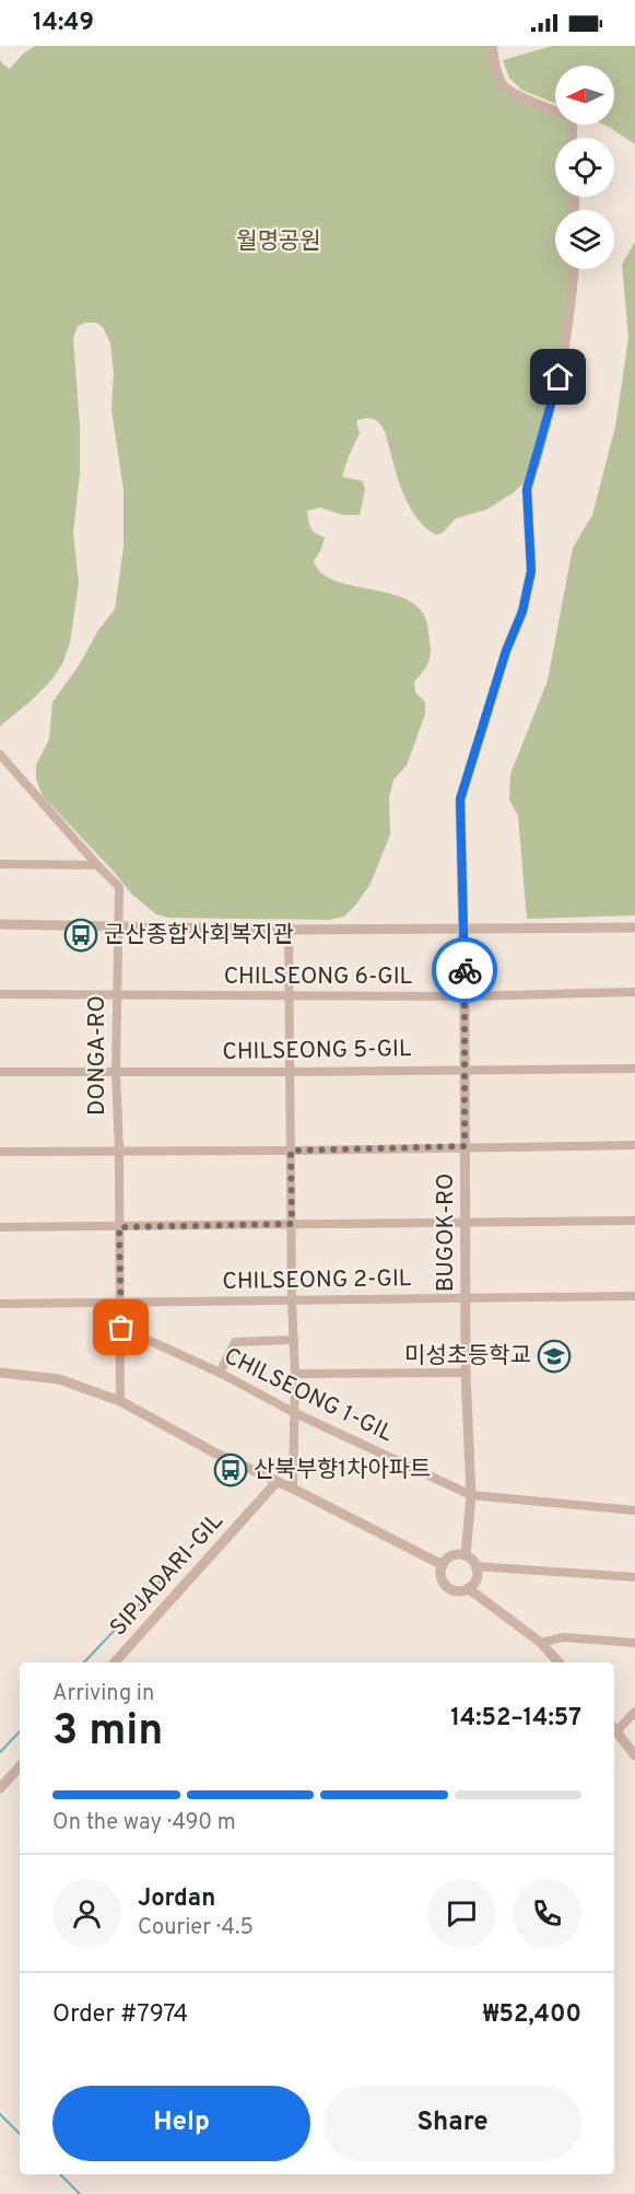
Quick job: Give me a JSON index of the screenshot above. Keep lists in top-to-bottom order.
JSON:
{
  "streets": {
    "street": [
      "CHILSEONG 6-GIL",
      "CHILSEONG 5-GIL",
      "DONGA-RO",
      "BUGOK-RO",
      "CHILSEONG 2-GIL",
      "CHILSEONG 1-GIL",
      "SIPJADARI-GIL"
    ]
  },
  "crossings": [
    ["CHILSEONG 6-GIL", "DONGA-RO"],
    ["CHILSEONG 6-GIL", "BUGOK-RO"],
    ["CHILSEONG 5-GIL", "DONGA-RO"],
    ["CHILSEONG 5-GIL", "BUGOK-RO"],
    ["DONGA-RO", "CHILSEONG 2-GIL"],
    ["DONGA-RO", "CHILSEONG 1-GIL"],
    ["BUGOK-RO", "CHILSEONG 2-GIL"],
    ["BUGOK-RO", "CHILSEONG 1-GIL"]
  ],
  "parks": ["월명공원"],
  "places": {
    "bus stop": ["군산종합사회복지관", "산북부향1차아파트"],
    "school or university": ["미성초등학교"]
  },
  "north": "left",
  "page": {
    "status": "14:49",
    "heading": ["3 min", "Arriving in", "14:52–14:57"],
    "panel": [
      "Jordan",
      "Courier · 4.5",
      "Order #7974",
      "₩52,400"
    ],
    "bar": "On the way · 490 m",
    "buttons": ["Help", "Share"]
  }
}
